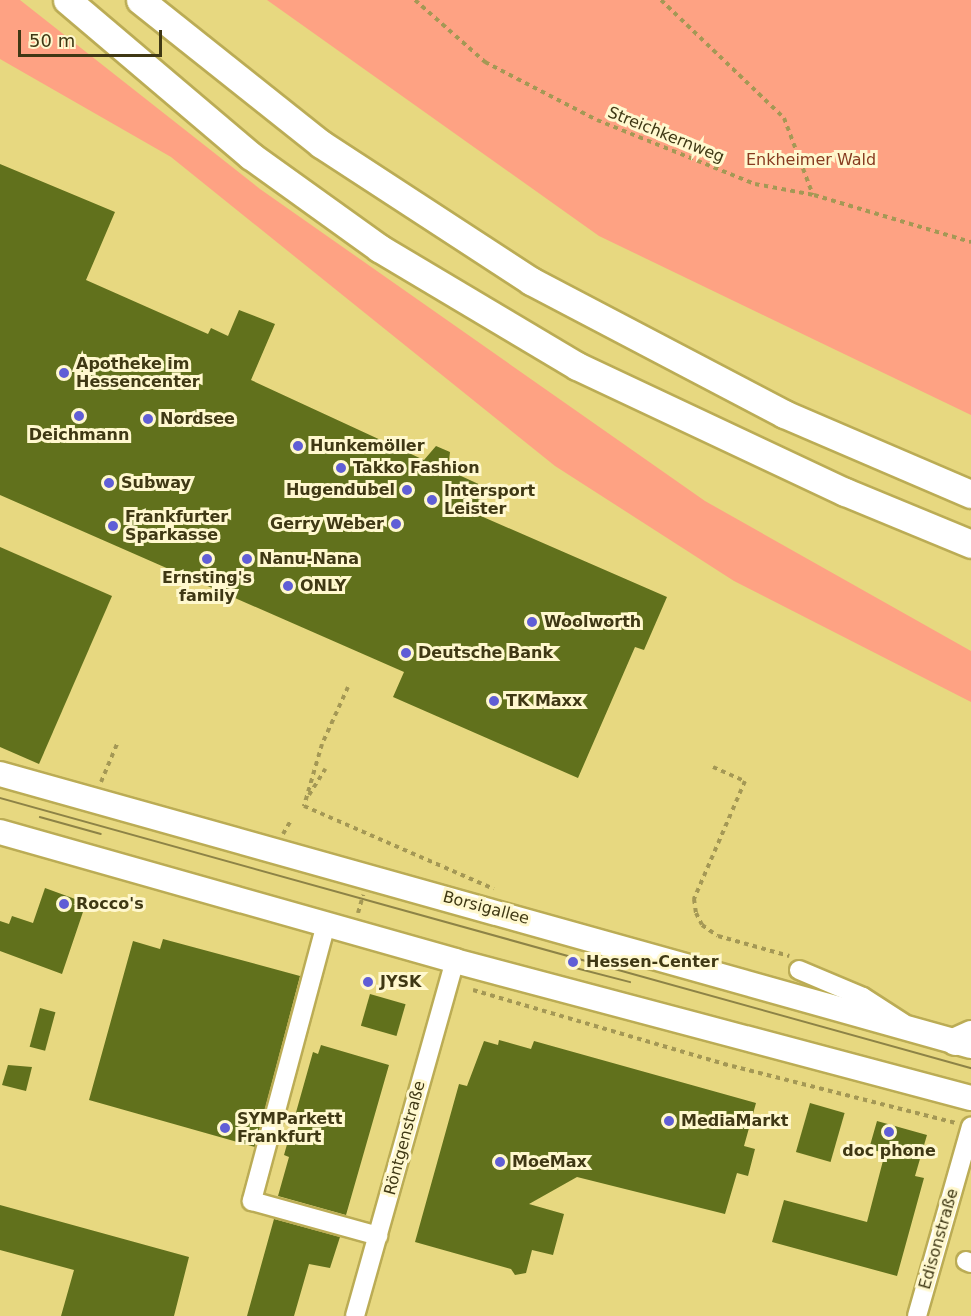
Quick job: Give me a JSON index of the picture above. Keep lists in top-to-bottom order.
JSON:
{
  "streets": {
    "main road": ["Borsigallee"],
    "street": ["Röntgenstraße", "Edisonstraße"],
    "path": ["Streichkernweg"]
  },
  "parks": ["Enkheimer Wald"],
  "places": [
    "Apotheke im Hessencenter",
    "Deichmann",
    "Nordsee",
    "Hunkemöller",
    "Takko Fashion",
    "Subway",
    "Hugendubel",
    "Intersport Leister",
    "Gerry Weber",
    "Frankfurter Sparkasse",
    "Ernsting's family",
    "Nanu-Nana",
    "ONLY",
    "Woolworth",
    "Deutsche Bank",
    "TK Maxx",
    "Rocco's",
    "Hessen-Center",
    "JYSK",
    "MediaMarkt",
    "SYMParkett Frankfurt",
    "doc phone",
    "MoeMax"
  ],
  "scale_bar": "50 m"
}
